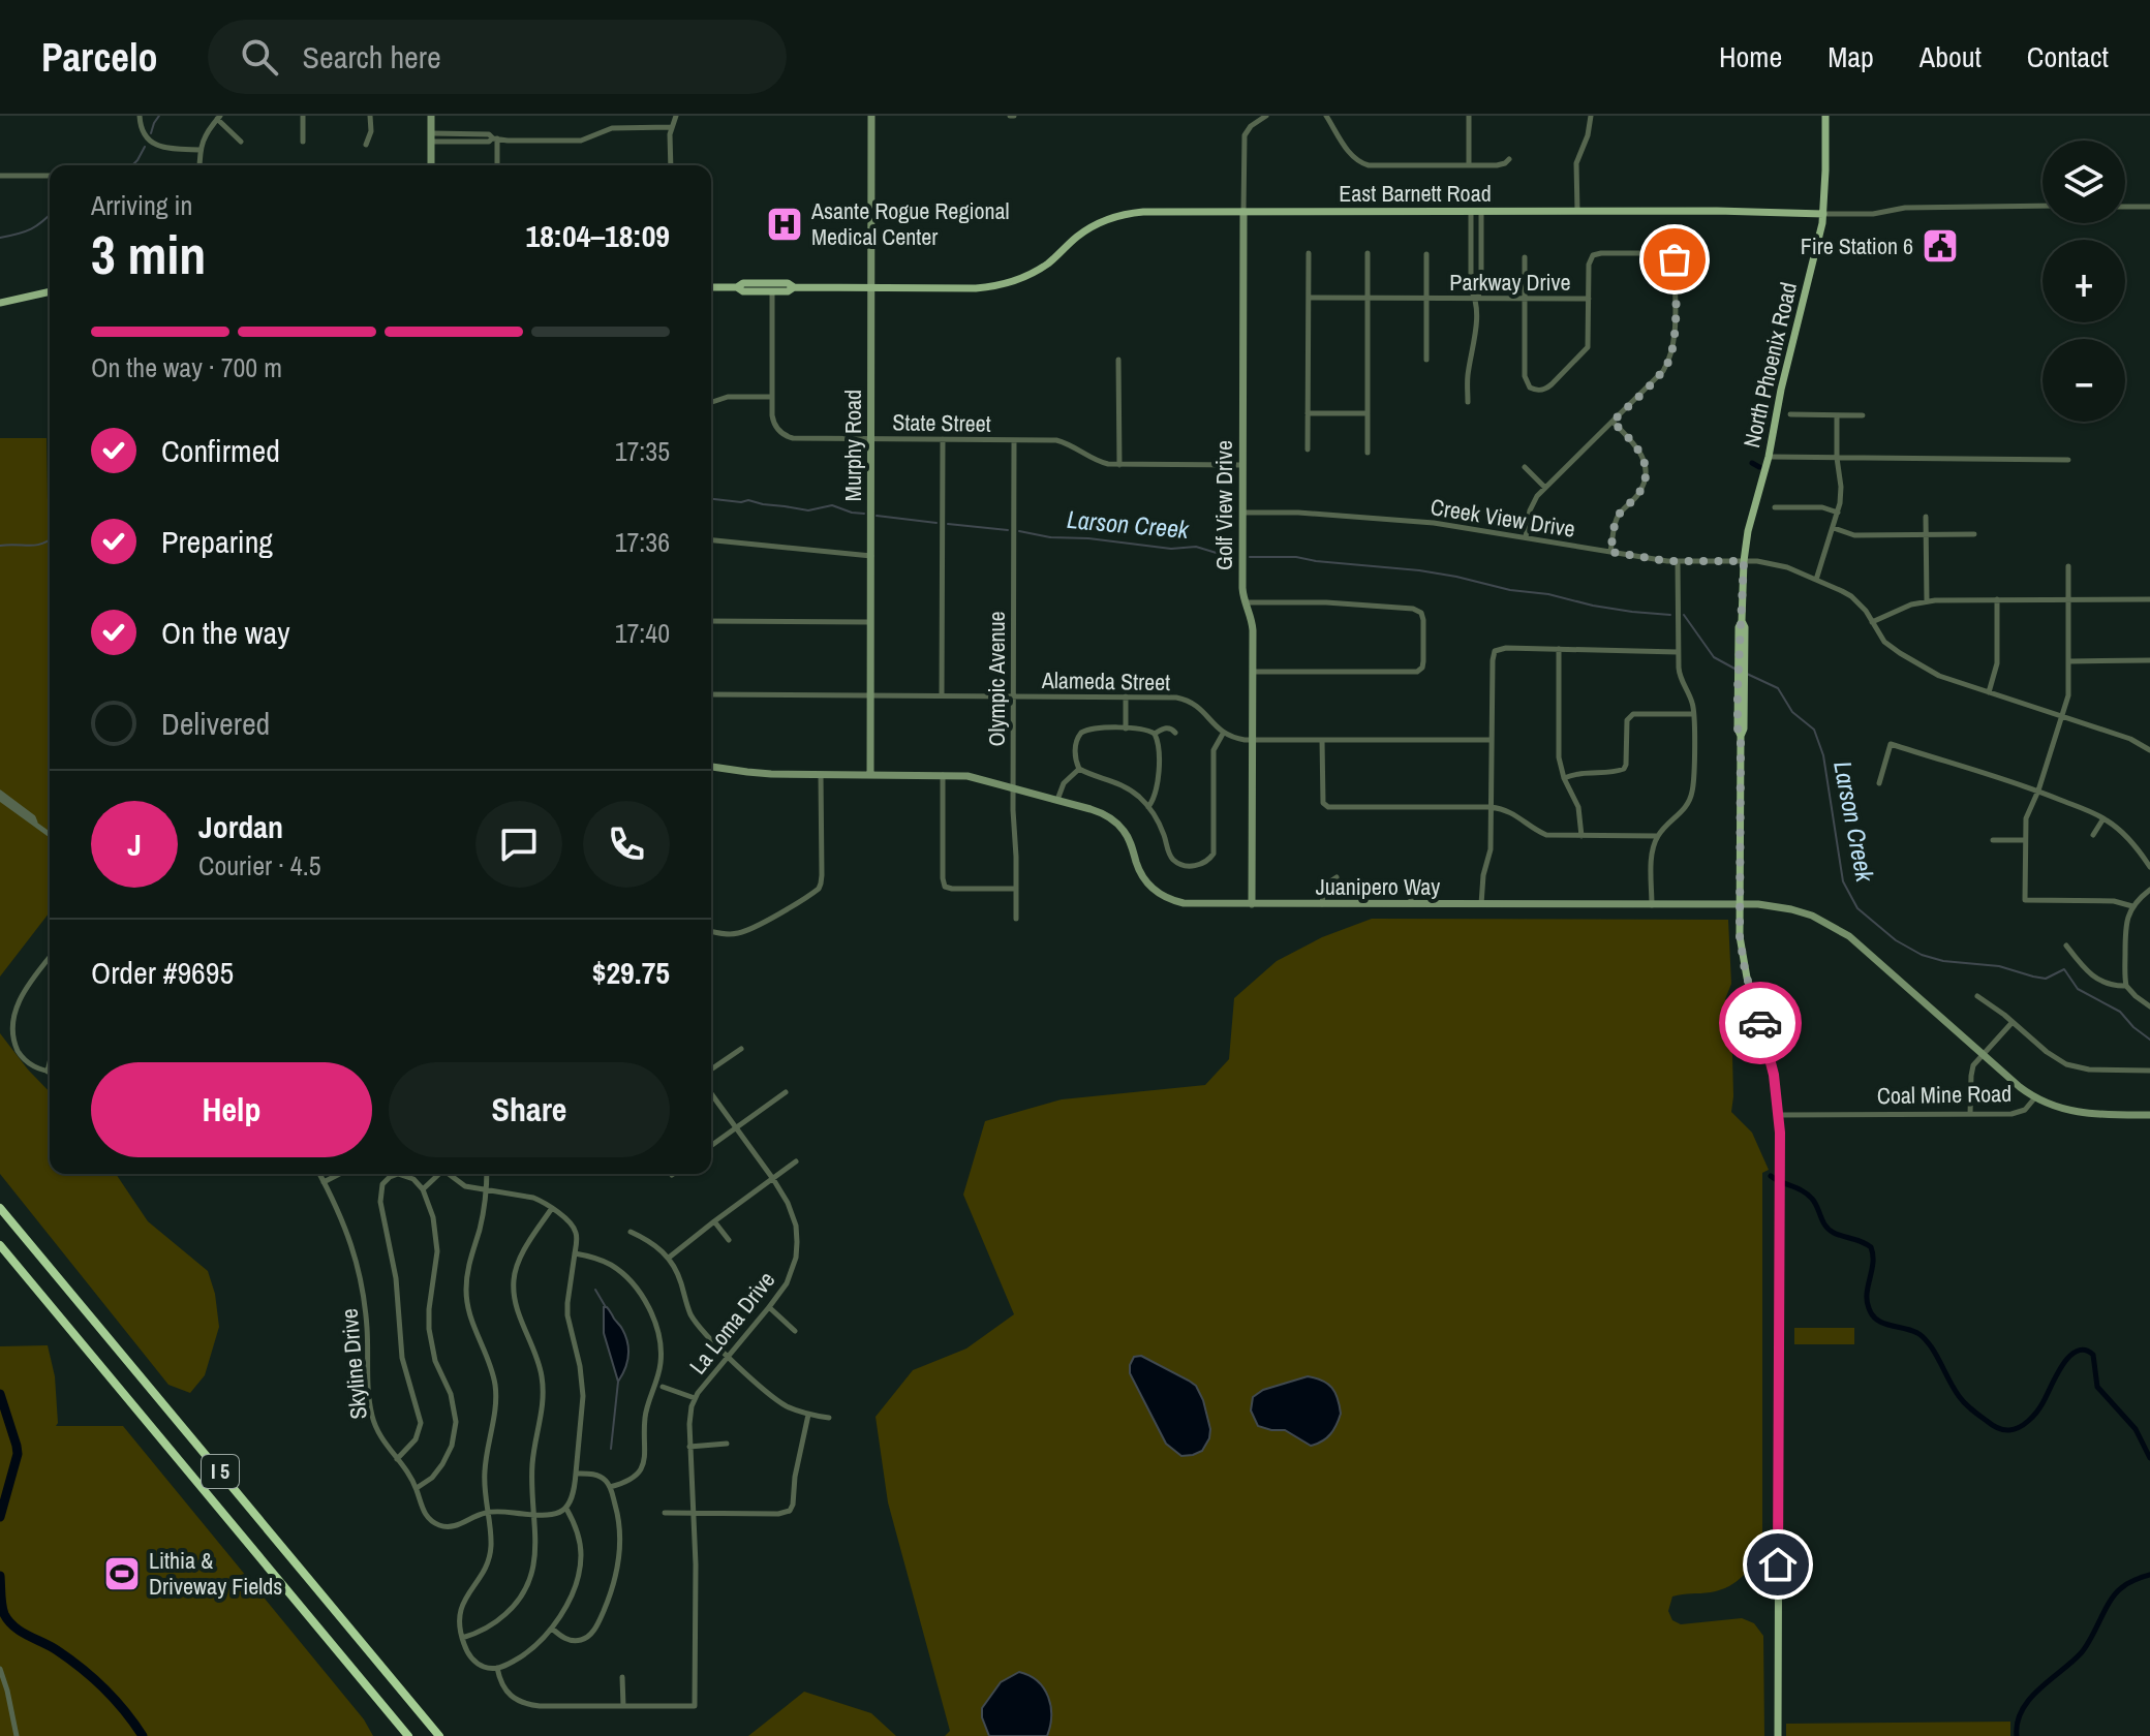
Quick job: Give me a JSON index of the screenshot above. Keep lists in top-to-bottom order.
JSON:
{
  "streets": {
    "highway": ["I 5"],
    "main road": ["East Barnett Road", "North Phoenix Road"],
    "street": [
      "Parkway Drive",
      "State Street",
      "Murphy Road",
      "Golf View Drive",
      "Creek View Drive",
      "Olympic Avenue",
      "Alameda Street",
      "Juanipero Way",
      "Coal Mine Road",
      "La Loma Drive",
      "Skyline Drive"
    ]
  },
  "crossings": [
    ["East Barnett Road", "North Phoenix Road"],
    ["East Barnett Road", "State Street"],
    ["East Barnett Road", "Murphy Road"],
    ["East Barnett Road", "Golf View Drive"],
    ["North Phoenix Road", "Creek View Drive"],
    ["North Phoenix Road", "Juanipero Way"],
    ["North Phoenix Road", "Coal Mine Road"],
    ["State Street", "Murphy Road"],
    ["State Street", "Golf View Drive"],
    ["State Street", "Olympic Avenue"],
    ["Murphy Road", "Alameda Street"],
    ["Murphy Road", "Juanipero Way"],
    ["Golf View Drive", "Creek View Drive"],
    ["Golf View Drive", "Juanipero Way"],
    ["Olympic Avenue", "Alameda Street"],
    ["Olympic Avenue", "Juanipero Way"],
    ["Juanipero Way", "Coal Mine Road"]
  ],
  "water": ["Larson Creek"],
  "places": {
    "hospital": ["Asante Rogue Regional Medical Center"],
    "public building": ["Fire Station 6"],
    "sports": ["Lithia & Driveway Fields"]
  },
  "page": {
    "header": "Parcelo",
    "search": "Search here",
    "nav": [
      "Home",
      "Map",
      "About",
      "Contact"
    ],
    "map_buttons": ["+", "−"],
    "heading": ["3 min", "Arriving in", "18:04–18:09"],
    "panel": [
      "Jordan",
      "Courier · 4.5",
      "Order #9695",
      "$29.75"
    ],
    "bar": "On the way · 700 m",
    "list": [
      ["Confirmed", "17:35"],
      ["Preparing", "17:36"],
      ["On the way", "17:40"],
      "Delivered"
    ],
    "round": "J",
    "buttons": ["Help", "Share"]
  }
}
